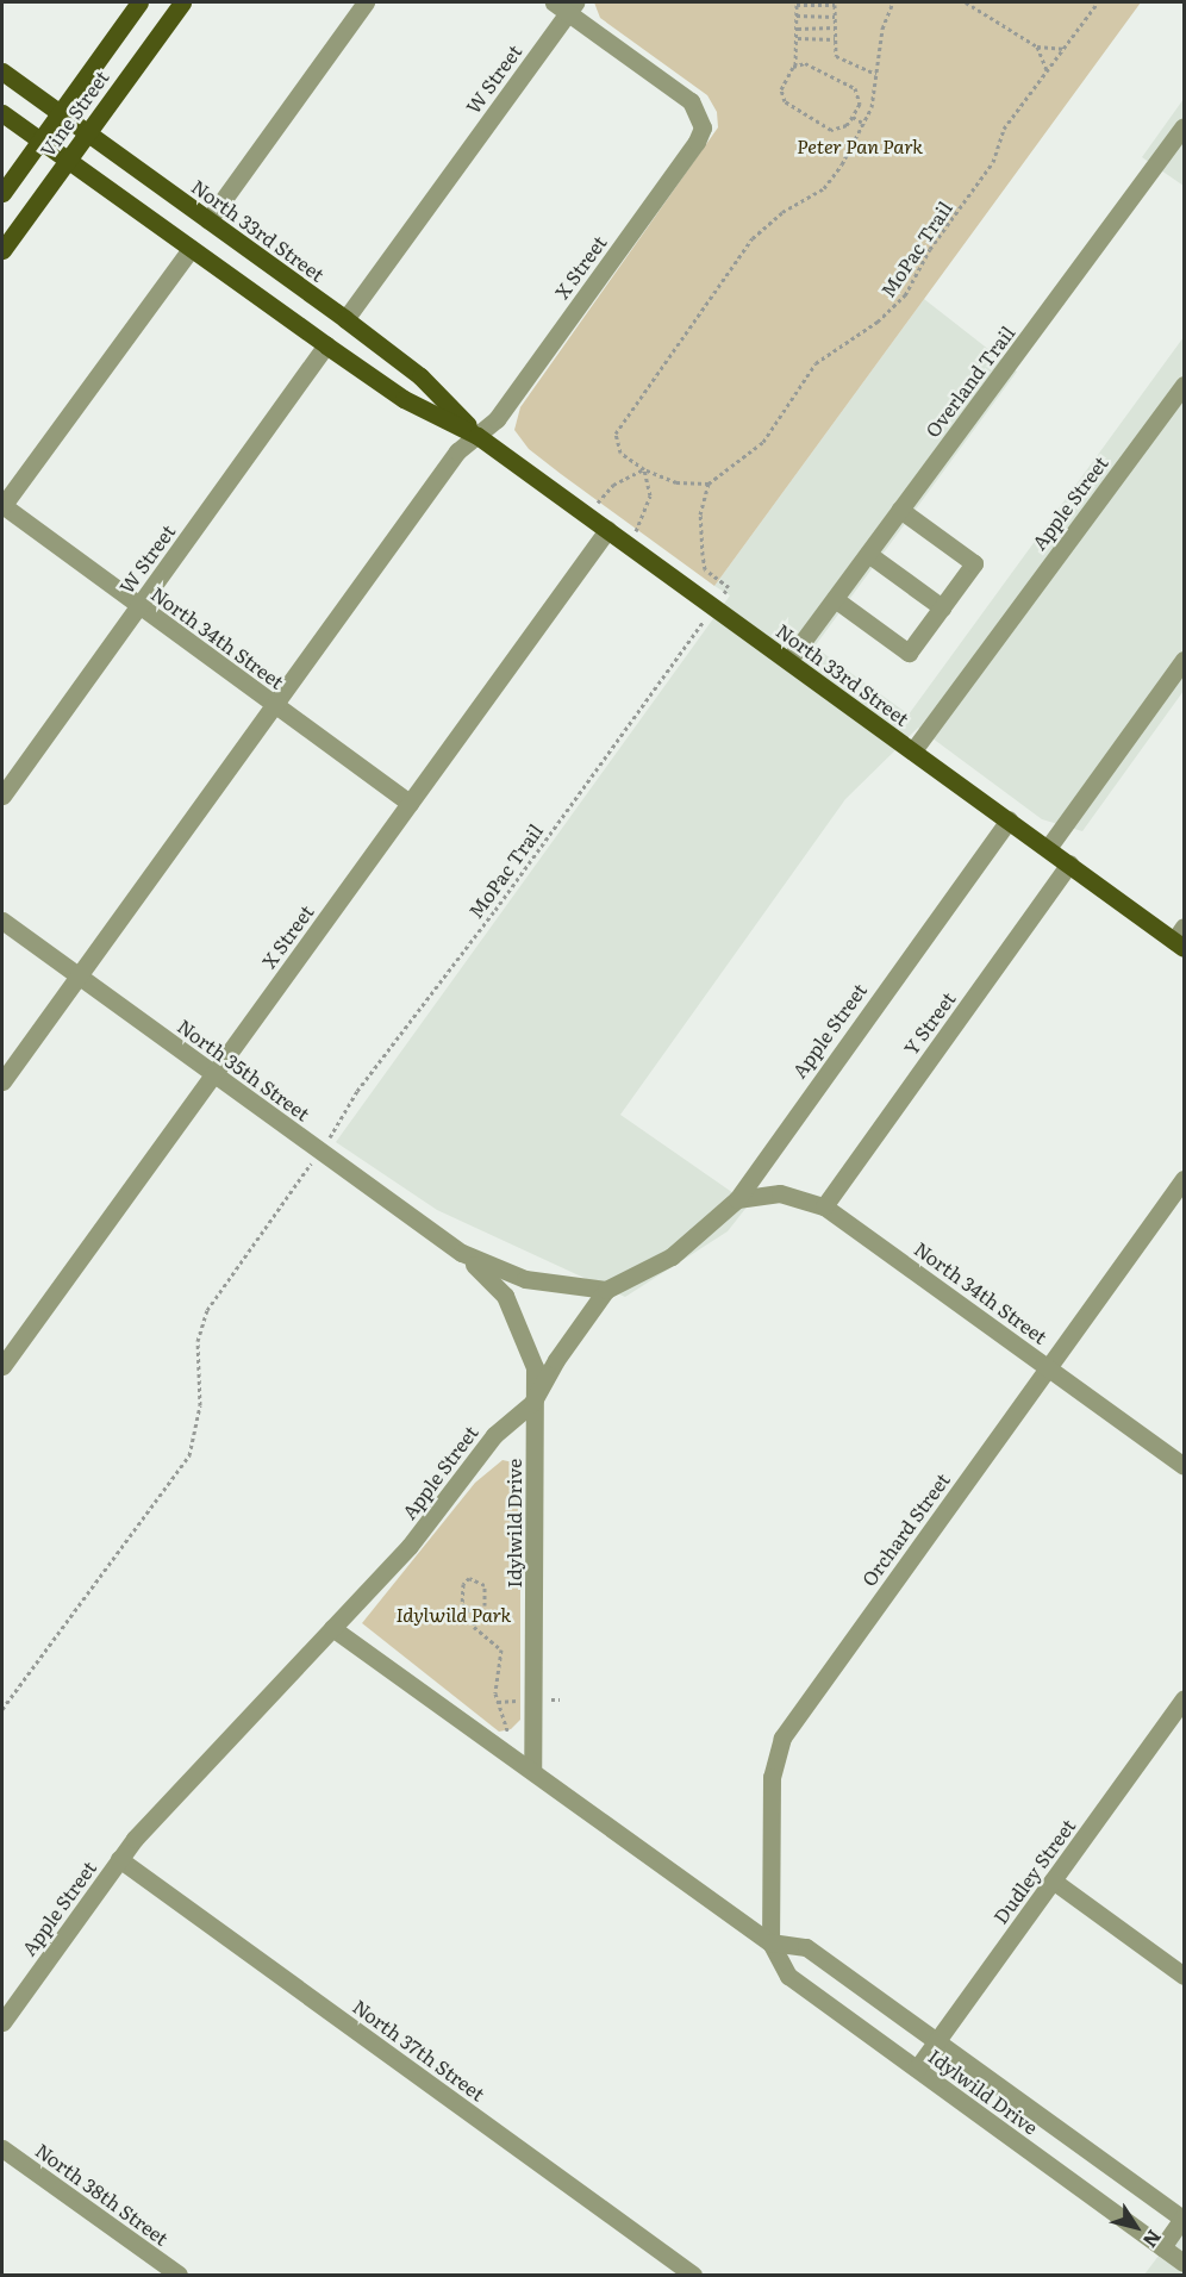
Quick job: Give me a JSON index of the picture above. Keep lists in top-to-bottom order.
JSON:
{
  "streets": {
    "main road": ["Vine Street", "North 33rd Street"],
    "street": [
      "W Street",
      "X Street",
      "Overland Trail",
      "Apple Street",
      "North 34th Street",
      "Y Street",
      "North 35th Street",
      "Idylwild Drive",
      "Orchard Street",
      "Dudley Street",
      "North 37th Street",
      "North 38th Street"
    ],
    "path": ["MoPac Trail"]
  },
  "crossings": [
    ["W Street", "North 33rd Street"],
    ["W Street", "X Street"],
    ["W Street", "North 34th Street"],
    ["Vine Street", "North 33rd Street"],
    ["North 33rd Street", "X Street"],
    ["North 33rd Street", "Overland Trail"],
    ["North 33rd Street", "Apple Street"],
    ["North 33rd Street", "Y Street"],
    ["X Street", "North 34th Street"],
    ["X Street", "North 35th Street"],
    ["Apple Street", "North 34th Street"],
    ["Apple Street", "North 35th Street"],
    ["Apple Street", "Idylwild Drive"],
    ["Apple Street", "North 37th Street"],
    ["North 34th Street", "Y Street"],
    ["North 34th Street", "Orchard Street"],
    ["North 35th Street", "Idylwild Drive"],
    ["Idylwild Drive", "Orchard Street"],
    ["Idylwild Drive", "Dudley Street"]
  ],
  "parks": ["Peter Pan Park", "Idylwild Park"],
  "north": "bottom right"
}
